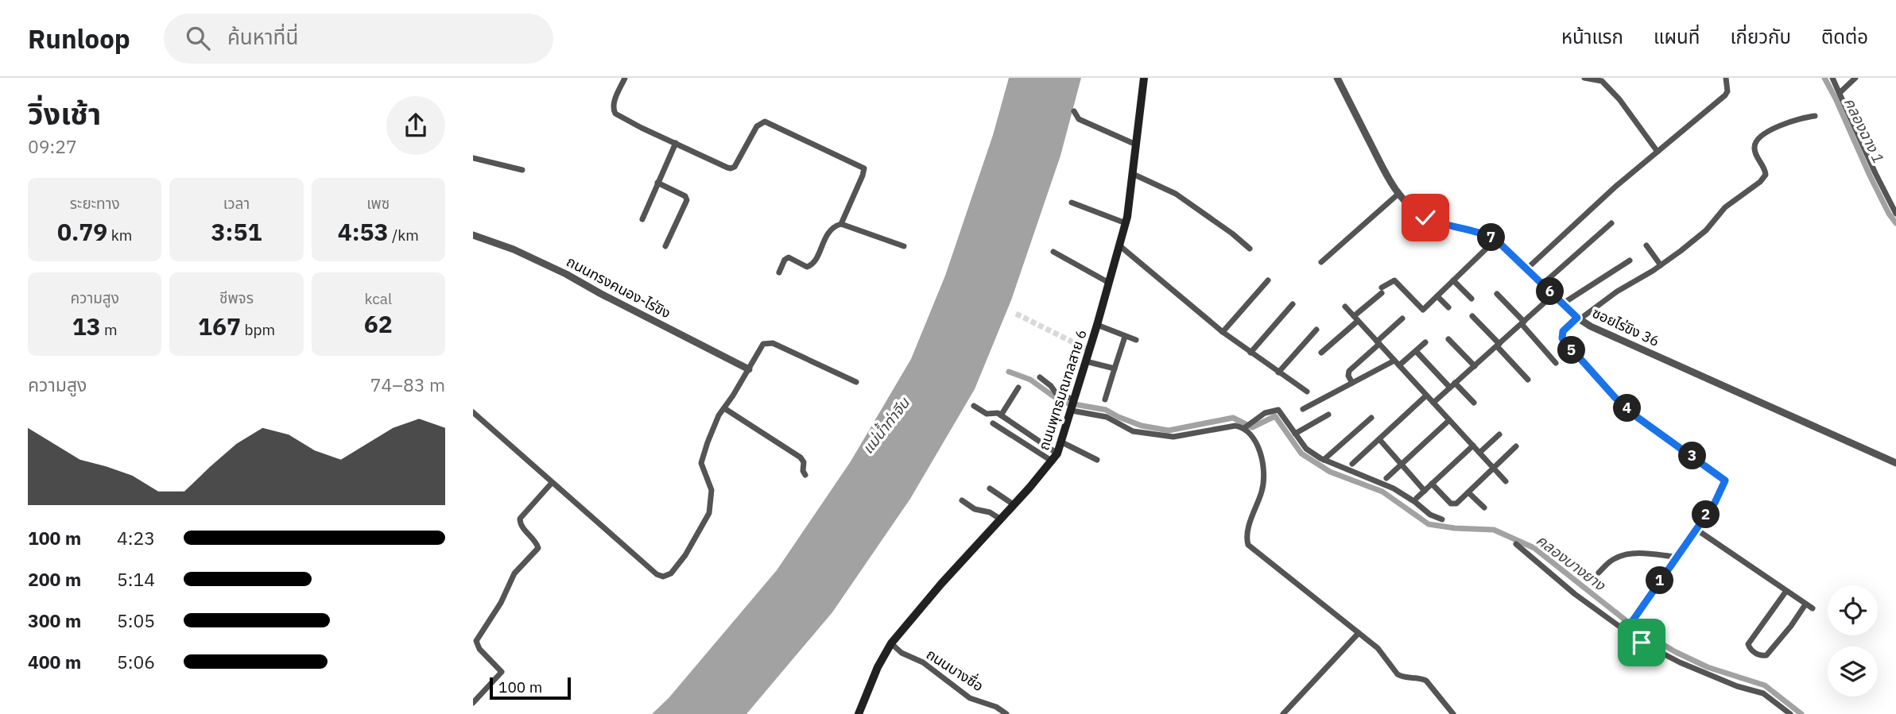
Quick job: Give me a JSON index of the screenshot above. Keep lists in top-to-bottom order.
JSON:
{
  "streets": {
    "main road": ["ถนนพุทธมณฑลสาย 6"],
    "street": ["ถนนทรงคนอง-ไร่ขิง", "ซอยไร่ขิง 36", "ถนนบางซื่อ"]
  },
  "crossings": [
    ["ถนนพุทธมณฑลสาย 6", "ถนนบางซื่อ"]
  ],
  "water": ["คลองฉาง 1", "แม่น้ำท่าจีน", "คลองบางยาง"],
  "scale_bar": "100 m",
  "page": {
    "header": "Runloop",
    "search": "ค้นหาที่นี่",
    "nav": [
      "หน้าแรก",
      "แผนที่",
      "เกี่ยวกับ",
      "ติดต่อ"
    ],
    "heading": ["วิ่งเช้า", "09:27"],
    "stats": [
      ["ระยะทาง", "0.79 km"],
      ["เวลา", "3:51"],
      ["เพซ", "4:53 /km"],
      ["ความสูง", "13 m"],
      ["ชีพจร", "167 bpm"],
      ["kcal", "62"]
    ],
    "pins": [
      "7",
      "6",
      "5",
      "4",
      "3",
      "2",
      "1"
    ],
    "chart": ["ความสูง", "74–83 m"],
    "list": [
      {
        "name": "100 m",
        "note": "4:23"
      },
      {
        "name": "200 m",
        "note": "5:14"
      },
      {
        "name": "300 m",
        "note": "5:05"
      },
      {
        "name": "400 m",
        "note": "5:06"
      }
    ],
    "scale": "100 m"
  }
}
